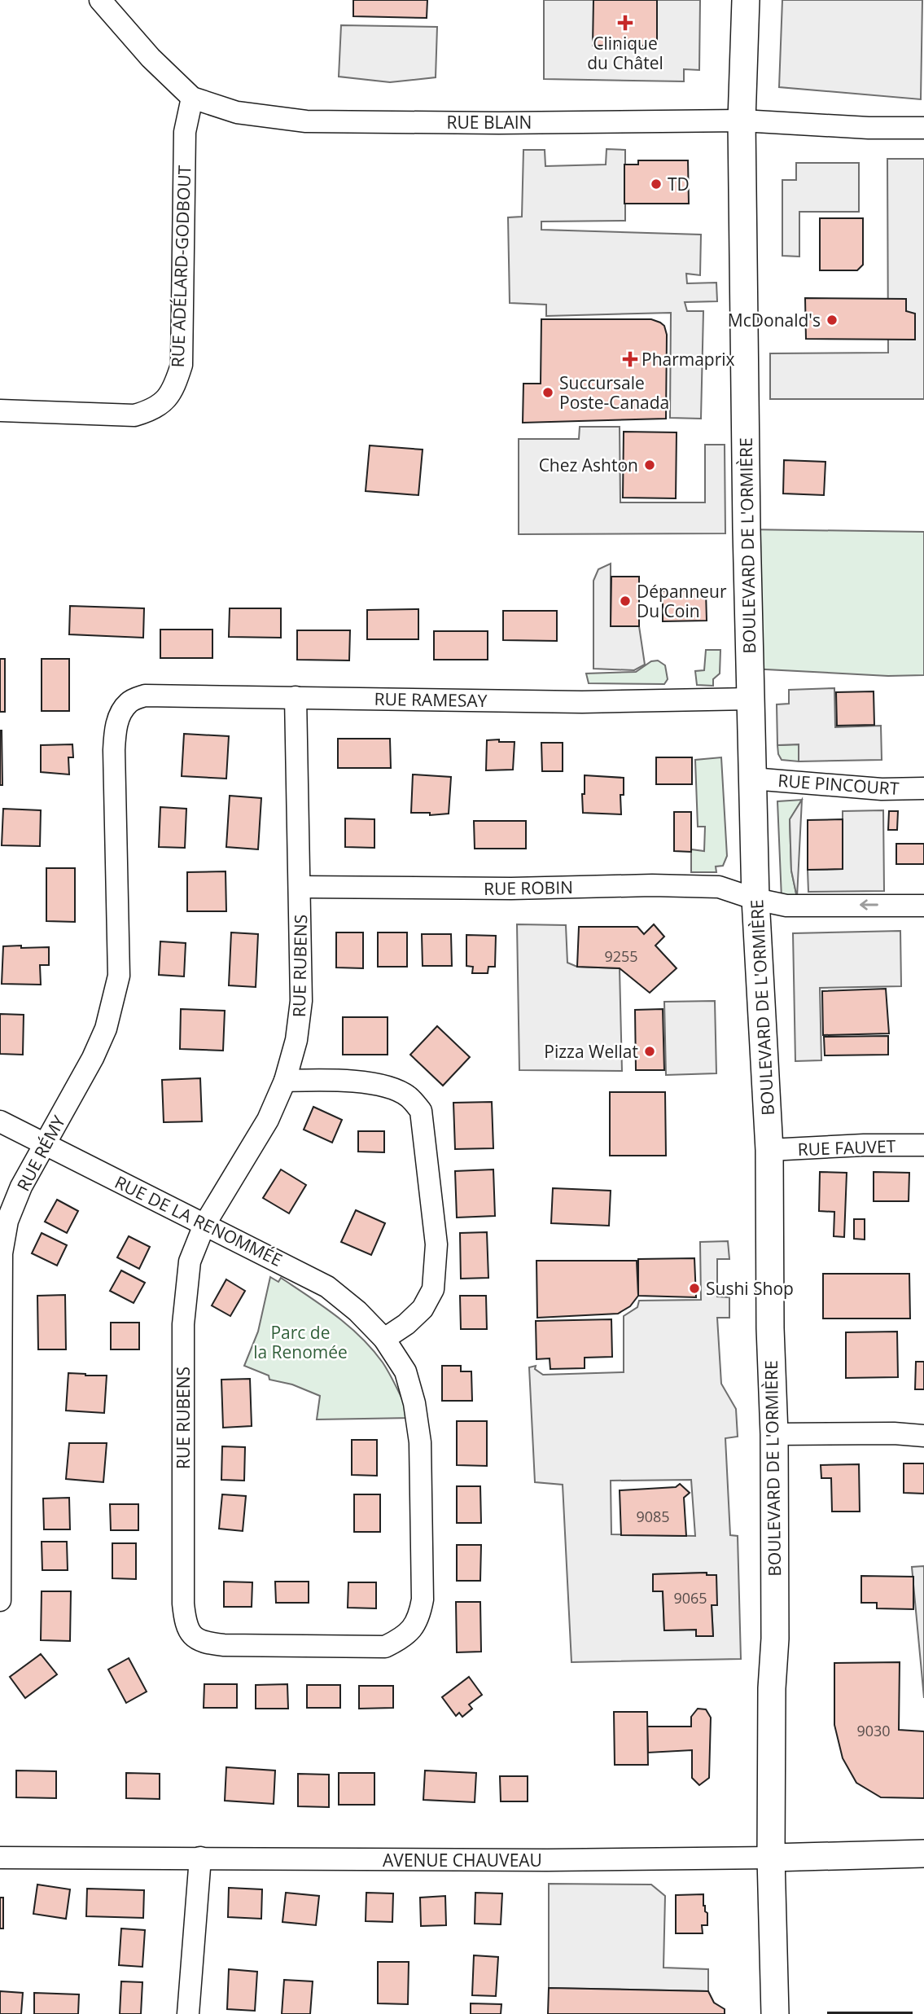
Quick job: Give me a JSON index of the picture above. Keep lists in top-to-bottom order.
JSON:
{
  "streets": {
    "main road": ["BOULEVARD DE L'ORMIÈRE", "AVENUE CHAUVEAU"],
    "street": [
      "RUE BLAIN",
      "RUE ADÉLARD-GODBOUT",
      "RUE RAMESAY",
      "RUE PINCOURT",
      "RUE ROBIN",
      "RUE RUBENS",
      "RUE FAUVET",
      "RUE RÉMY",
      "RUE DE LA RENOMMÉE"
    ]
  },
  "crossings": [
    ["RUE BLAIN", "RUE ADÉLARD-GODBOUT"],
    ["RUE BLAIN", "BOULEVARD DE L'ORMIÈRE"],
    ["BOULEVARD DE L'ORMIÈRE", "RUE RAMESAY"],
    ["BOULEVARD DE L'ORMIÈRE", "RUE PINCOURT"],
    ["BOULEVARD DE L'ORMIÈRE", "RUE ROBIN"],
    ["BOULEVARD DE L'ORMIÈRE", "RUE FAUVET"],
    ["BOULEVARD DE L'ORMIÈRE", "AVENUE CHAUVEAU"],
    ["RUE RAMESAY", "RUE RUBENS"],
    ["RUE RAMESAY", "RUE RÉMY"],
    ["RUE ROBIN", "RUE RUBENS"],
    ["RUE RUBENS", "RUE DE LA RENOMMÉE"],
    ["RUE RÉMY", "RUE DE LA RENOMMÉE"]
  ],
  "parks": ["Parc de la Renomée"],
  "places": {
    "health": ["Clinique du Châtel", "Pharmaprix"],
    "other": [
      "TD",
      "McDonald's",
      "Succursale Poste-Canada",
      "Chez Ashton",
      "Dépanneur Du Coin",
      "Pizza Wellat",
      "Sushi Shop"
    ]
  },
  "house_numbers": [
    "9255",
    "9085",
    "9065",
    "9030"
  ]
}
